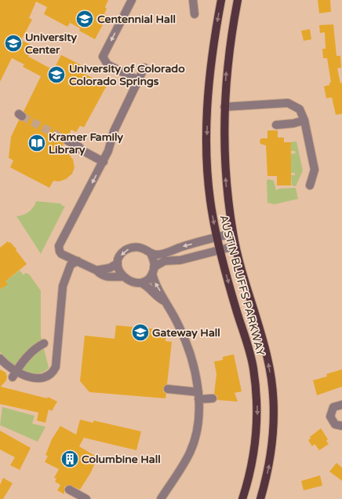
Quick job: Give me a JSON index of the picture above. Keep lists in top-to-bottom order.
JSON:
{
  "streets": {
    "main road": ["AUSTIN BLUFFS PARKWAY"]
  },
  "places": {
    "school or university": [
      "Centennial Hall",
      "University Center",
      "University of Colorado Colorado Springs",
      "Gateway Hall"
    ],
    "library": ["Kramer Family Library"],
    "building": ["Columbine Hall"]
  }
}
